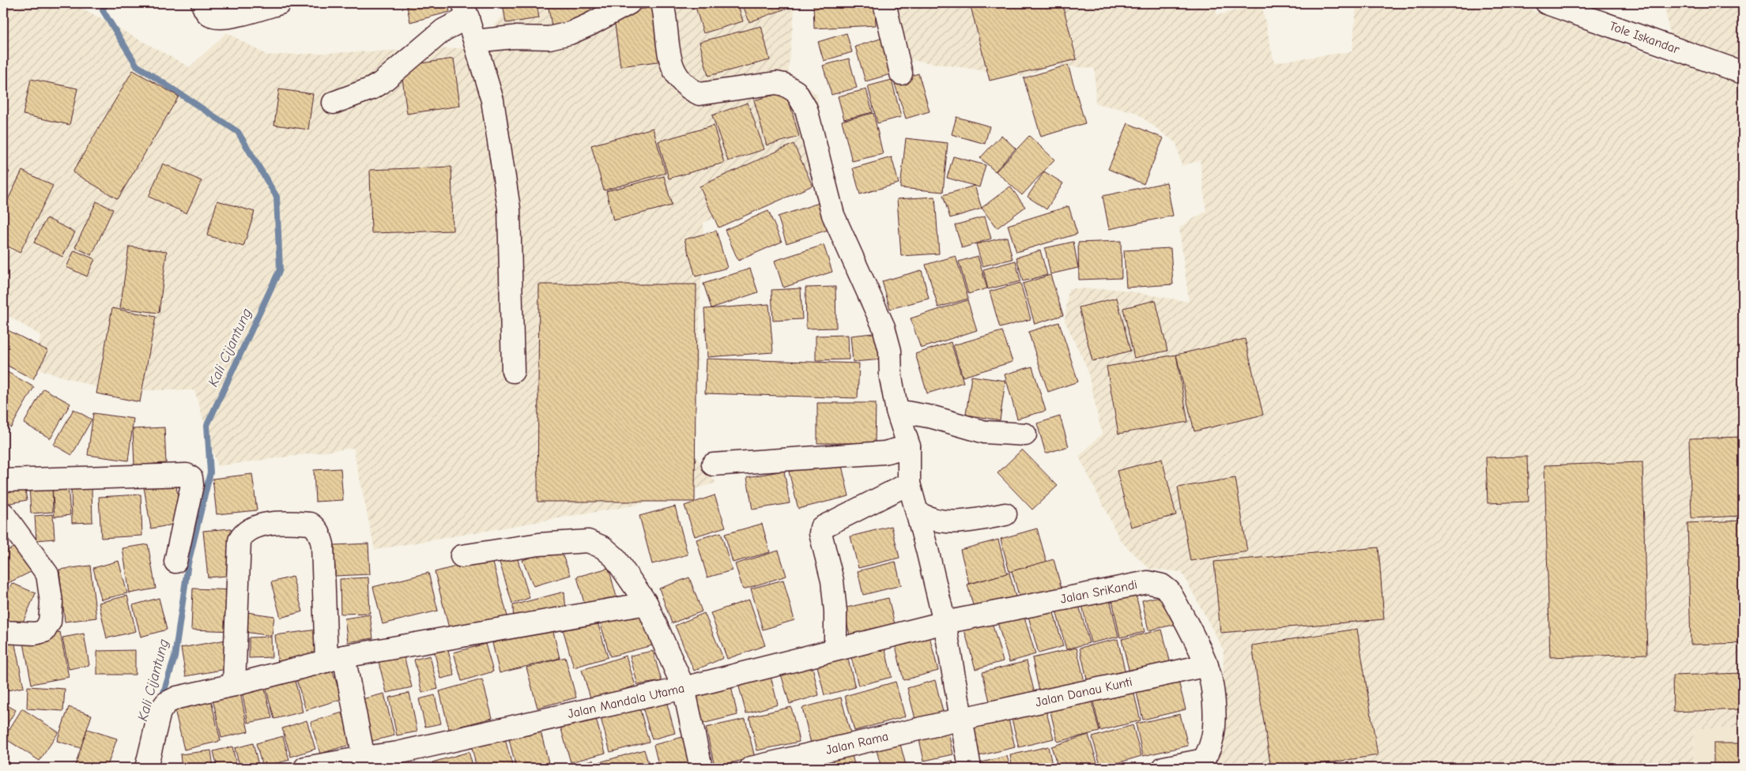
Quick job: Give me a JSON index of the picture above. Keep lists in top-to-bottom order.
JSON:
{
  "streets": {
    "street": [
      "Tole Iskandar",
      "Jalan SriKandi",
      "Jalan Danau Kunti",
      "Jalan Mandala Utama",
      "Jalan Rama"
    ]
  },
  "crossings": [
    ["Jalan SriKandi", "Jalan Danau Kunti"],
    ["Jalan SriKandi", "Jalan Mandala Utama"],
    ["Jalan Danau Kunti", "Jalan Rama"]
  ],
  "water": ["Kali Cijantung"]
}
